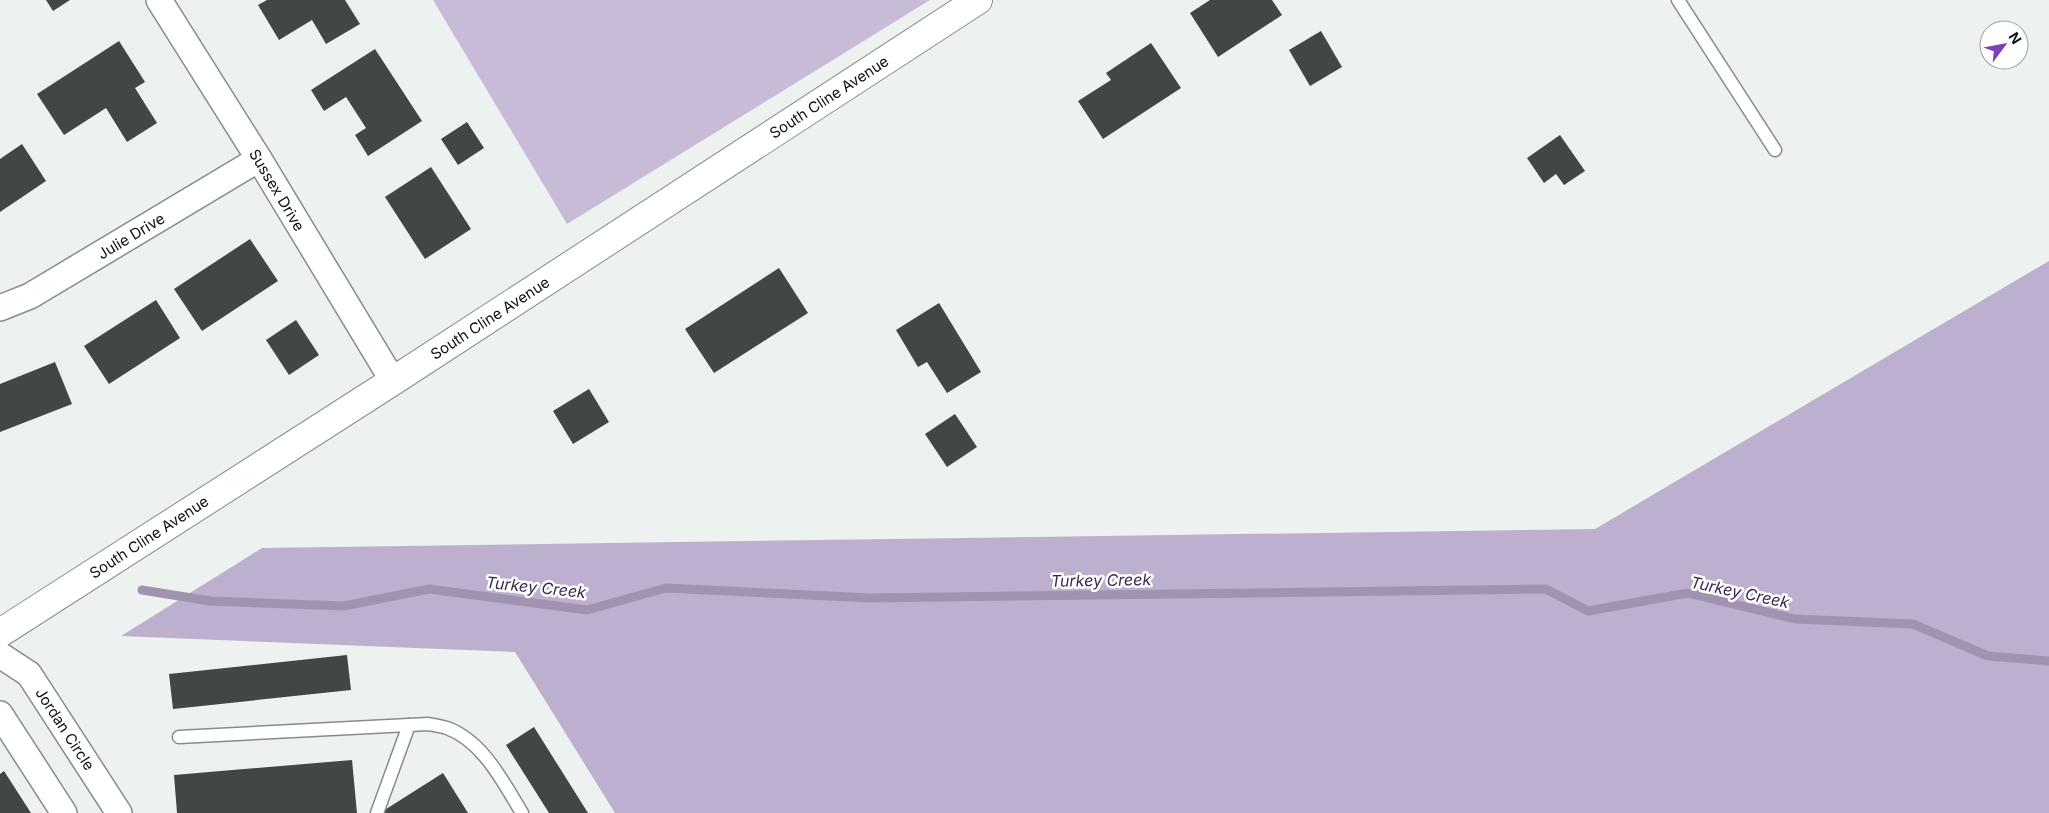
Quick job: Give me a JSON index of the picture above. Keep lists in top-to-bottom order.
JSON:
{
  "streets": {
    "street": [
      "South Cline Avenue",
      "Sussex Drive",
      "Julie Drive",
      "Jordan Circle"
    ]
  },
  "crossings": [
    ["South Cline Avenue", "Sussex Drive"],
    ["Sussex Drive", "Julie Drive"]
  ],
  "water": ["Turkey Creek"],
  "north": "top right"
}
